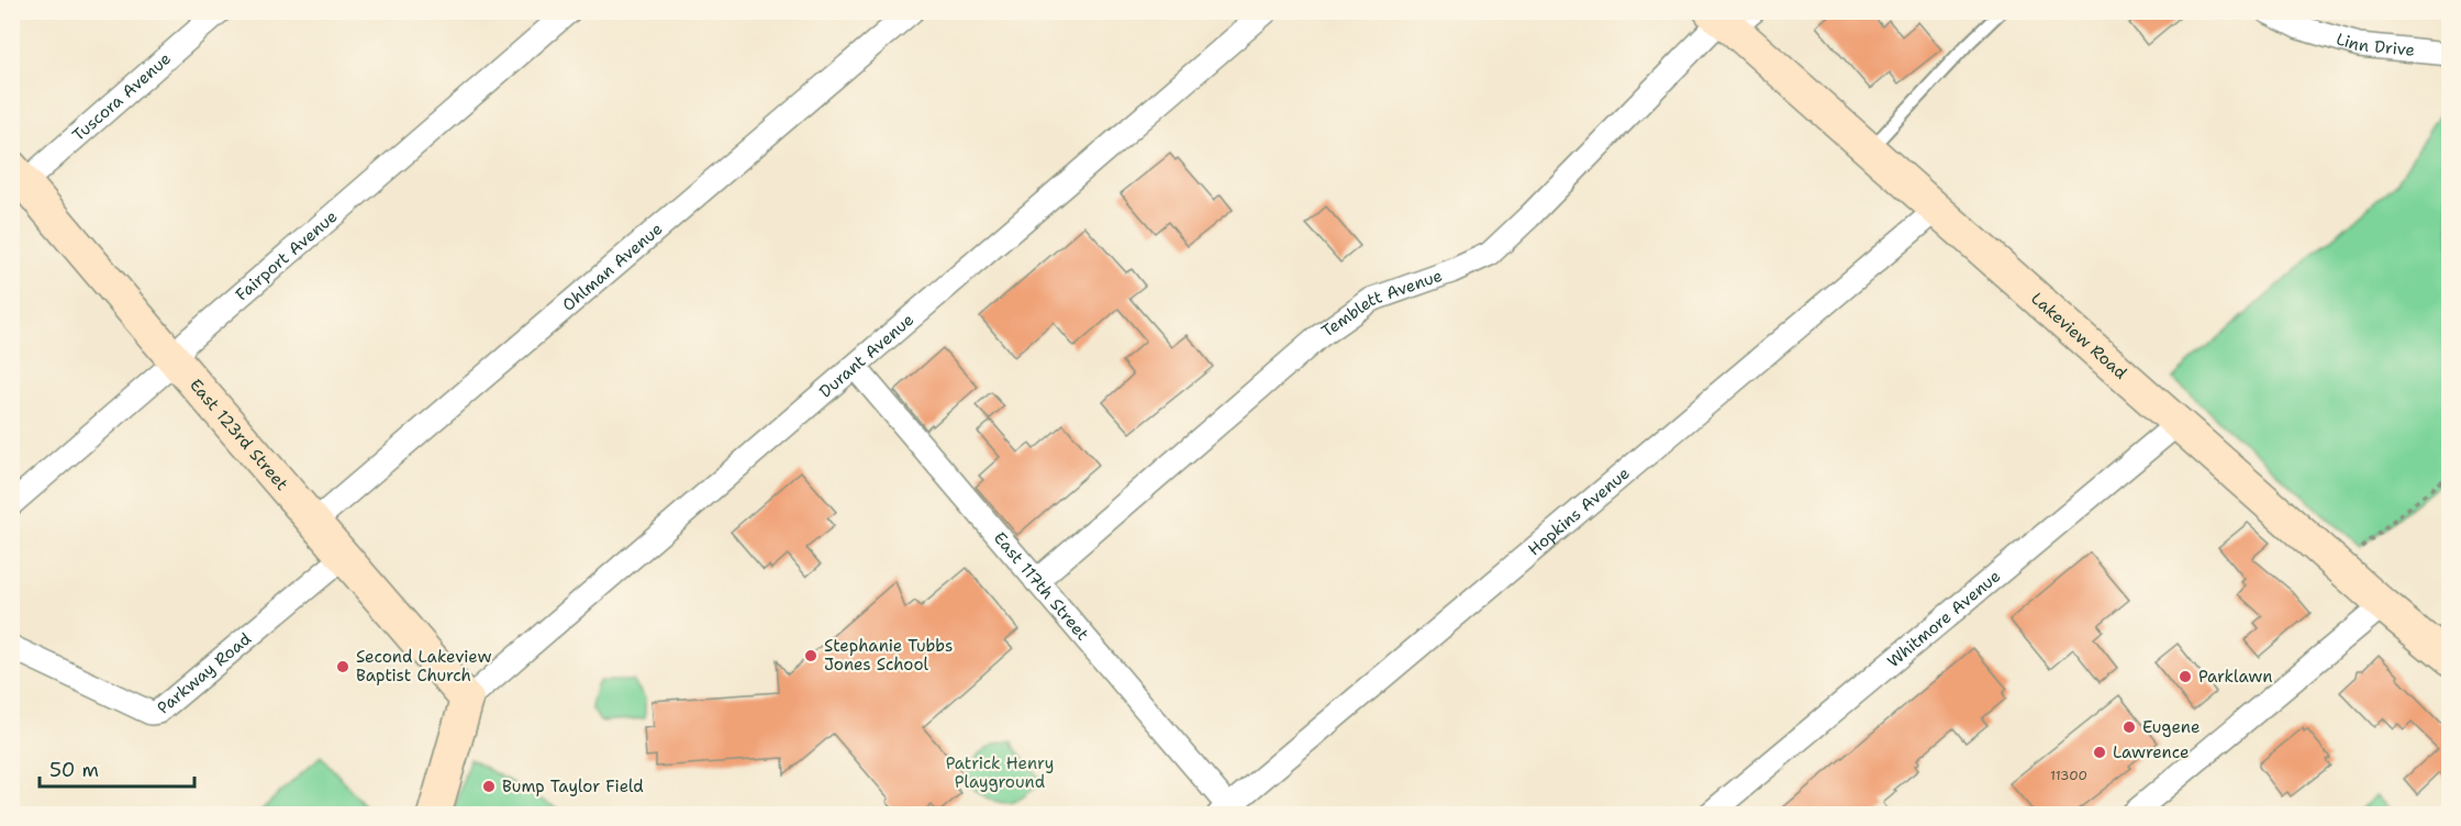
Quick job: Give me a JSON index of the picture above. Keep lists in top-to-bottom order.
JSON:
{
  "streets": {
    "street": [
      "Linn Drive",
      "Tuscora Avenue",
      "Fairport Avenue",
      "Ohlman Avenue",
      "Temblett Avenue",
      "Lakeview Road",
      "Durant Avenue",
      "East 123rd Street",
      "Hopkins Avenue",
      "East 117th Street",
      "Whitmore Avenue",
      "Parkway Road"
    ]
  },
  "crossings": [
    ["Tuscora Avenue", "East 123rd Street"],
    ["Fairport Avenue", "East 123rd Street"],
    ["Ohlman Avenue", "East 123rd Street"],
    ["Temblett Avenue", "Lakeview Road"],
    ["Temblett Avenue", "East 117th Street"],
    ["Lakeview Road", "Hopkins Avenue"],
    ["Lakeview Road", "Whitmore Avenue"],
    ["Durant Avenue", "East 123rd Street"],
    ["Durant Avenue", "East 117th Street"],
    ["East 123rd Street", "Parkway Road"],
    ["Hopkins Avenue", "East 117th Street"]
  ],
  "parks": ["Patrick Henry Playground"],
  "places": [
    "Stephanie Tubbs Jones School",
    "Second Lakeview Baptist Church",
    "Parklawn",
    "Eugene",
    "Lawrence",
    "Bump Taylor Field"
  ],
  "house_numbers": ["11300"],
  "scale_bar": "50 m"
}
